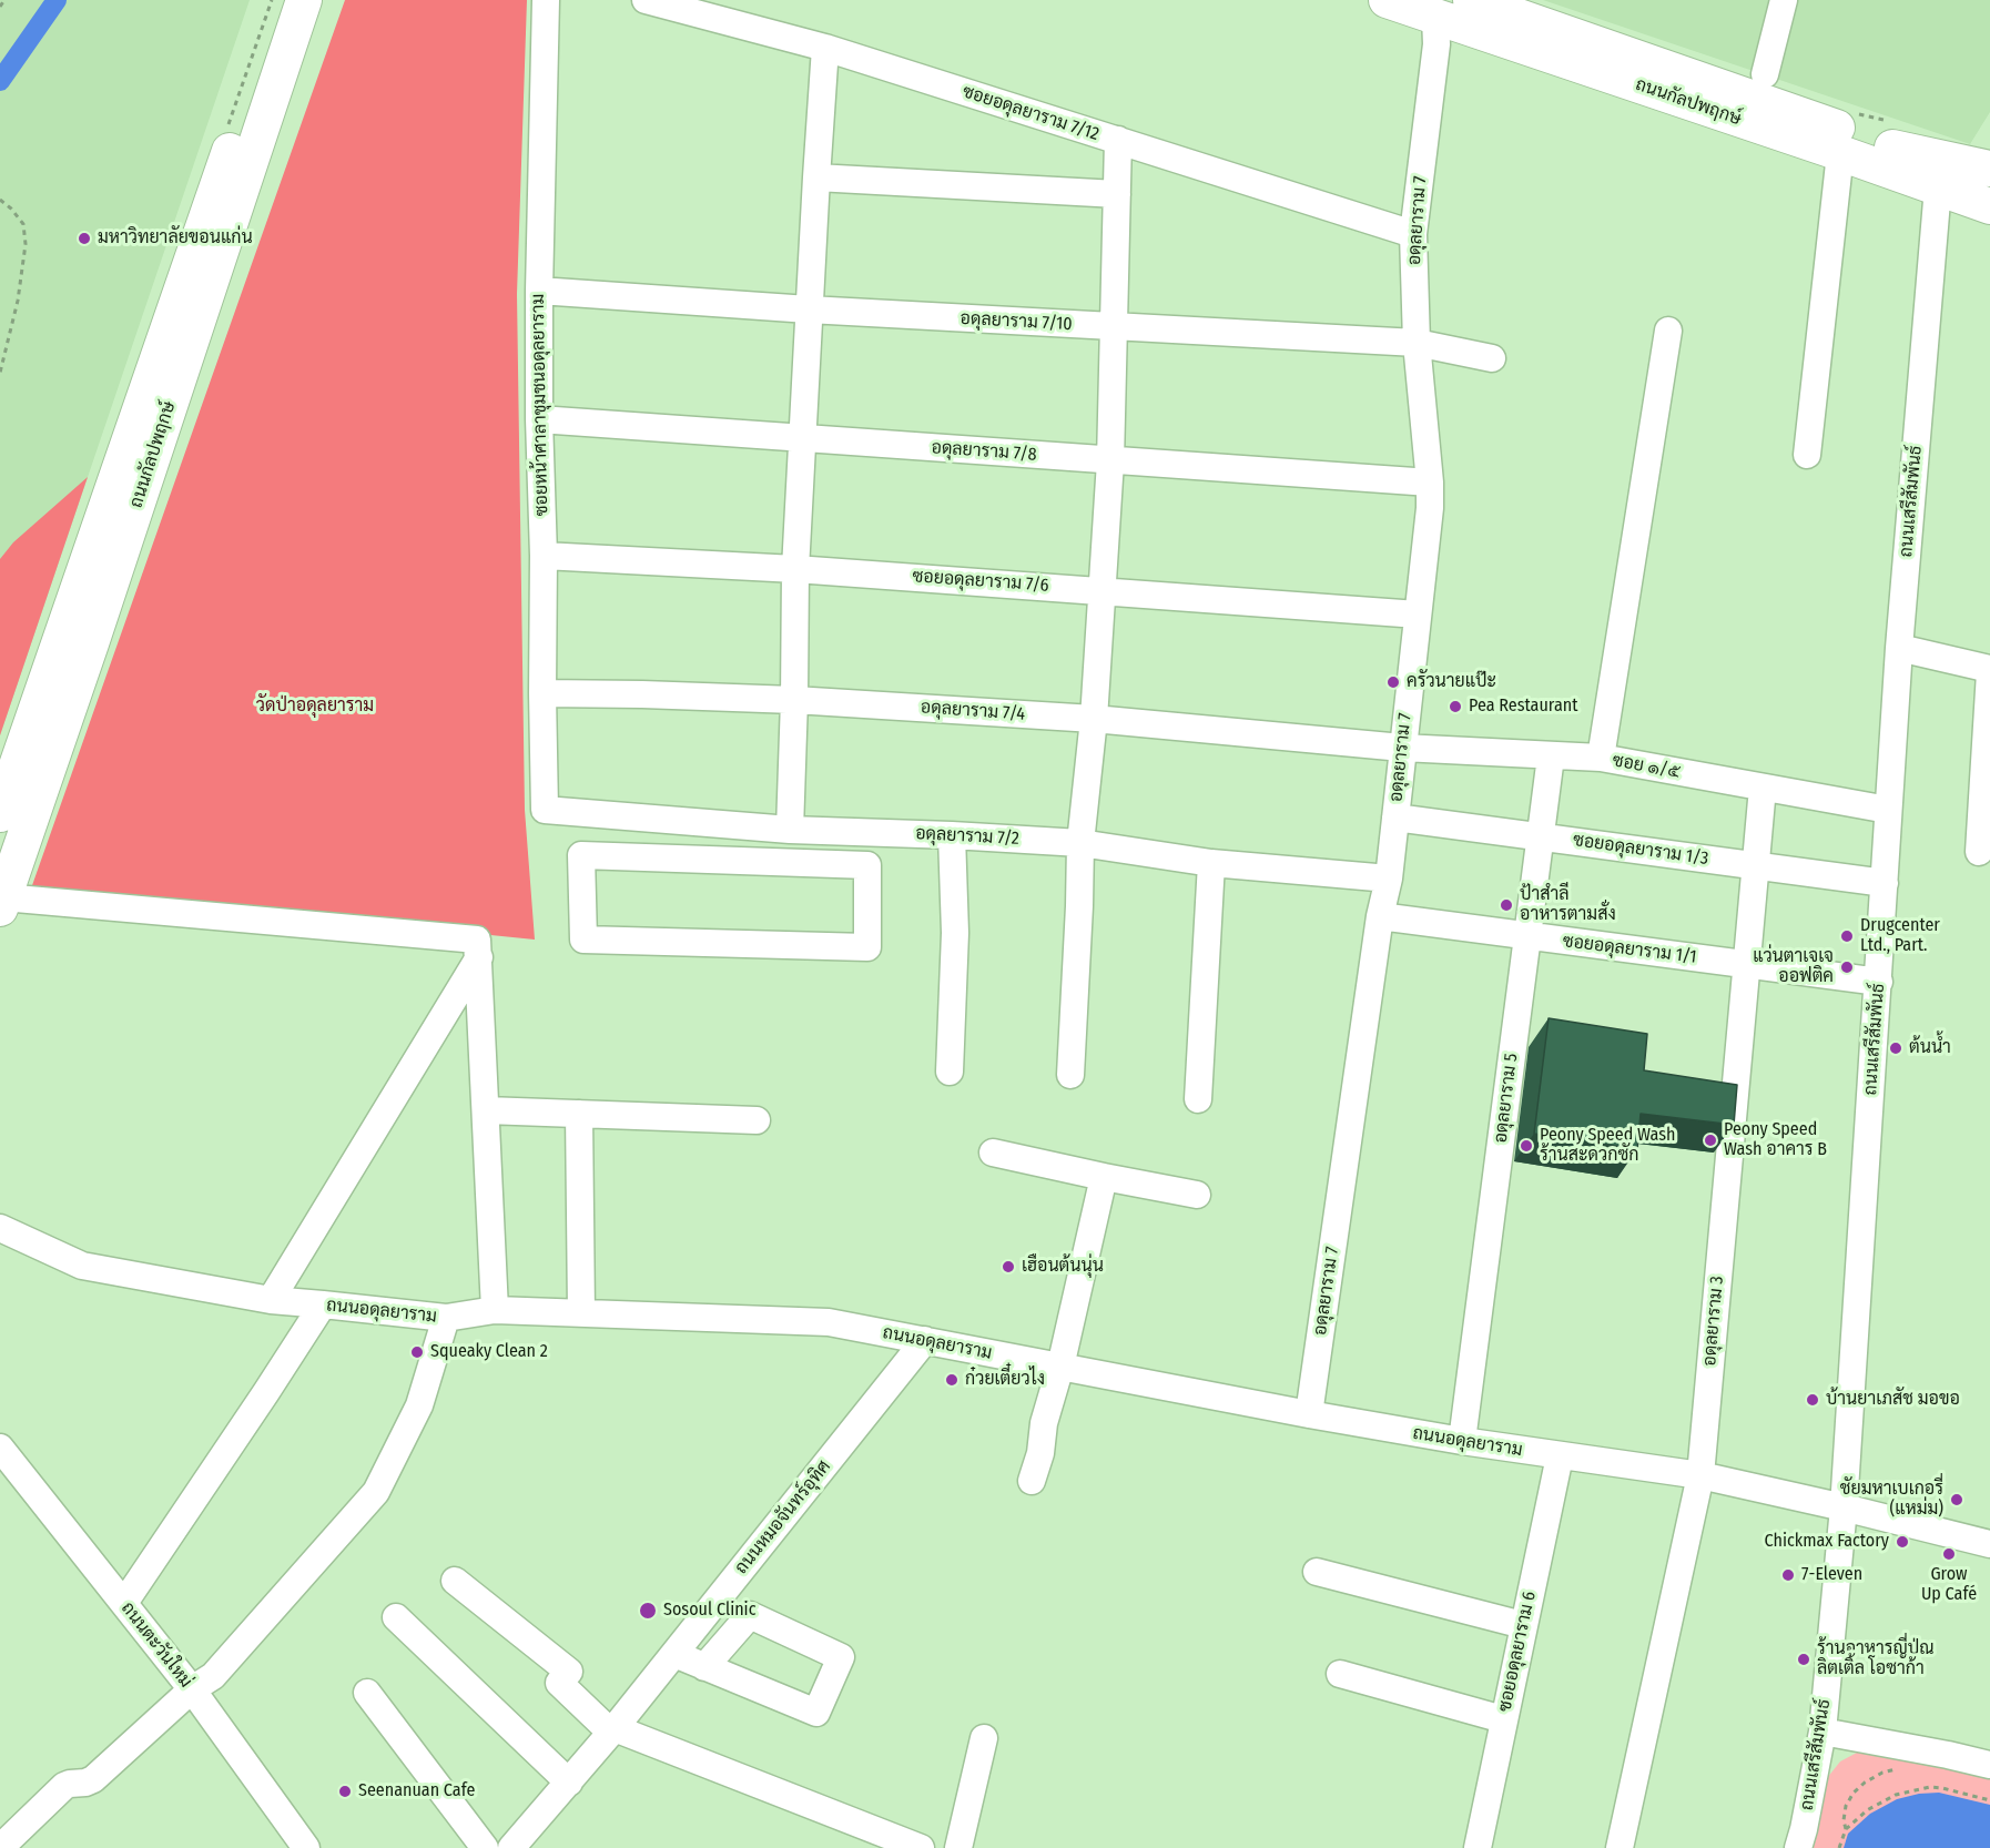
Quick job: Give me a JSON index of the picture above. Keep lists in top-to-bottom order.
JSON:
{
  "streets": {
    "main road": ["ถนนกัลปพฤกษ์"],
    "street": [
      "ซอยอดุลยาราม 7/12",
      "อดุลยาราม 7",
      "อดุลยาราม 7/10",
      "ซอยหน้าศาลาชุมชนอดุลยาราม",
      "อดุลยาราม 7/8",
      "ถนนเสรีสัมพันธ์",
      "ซอยอดุลยาราม 7/6",
      "อดุลยาราม 7/4",
      "ซอย ๑/๕",
      "อดุลยาราม 7/2",
      "ซอยอดุลยาราม 1/3",
      "ซอยอดุลยาราม 1/1",
      "อดุลยาราม 5",
      "ถนนอดุลยาราม",
      "อดุลยาราม 3",
      "ถนนหมอจันทร์อุทิศ",
      "ถนนตะวันใหม่",
      "ซอยอดุลยาราม 6"
    ]
  },
  "crossings": [
    ["ถนนกัลปพฤกษ์", "อดุลยาราม 7"],
    ["ถนนกัลปพฤกษ์", "ถนนเสรีสัมพันธ์"],
    ["ซอยอดุลยาราม 7/12", "อดุลยาราม 7"],
    ["อดุลยาราม 7", "อดุลยาราม 7/10"],
    ["อดุลยาราม 7", "อดุลยาราม 7/8"],
    ["อดุลยาราม 7", "ซอยอดุลยาราม 7/6"],
    ["อดุลยาราม 7", "อดุลยาราม 7/4"],
    ["อดุลยาราม 7", "ซอย ๑/๕"],
    ["อดุลยาราม 7", "อดุลยาราม 7/2"],
    ["อดุลยาราม 7", "ซอยอดุลยาราม 1/3"],
    ["อดุลยาราม 7", "ซอยอดุลยาราม 1/1"],
    ["อดุลยาราม 7", "ถนนอดุลยาราม"],
    ["อดุลยาราม 7/10", "ซอยหน้าศาลาชุมชนอดุลยาราม"],
    ["ซอยหน้าศาลาชุมชนอดุลยาราม", "อดุลยาราม 7/8"],
    ["ซอยหน้าศาลาชุมชนอดุลยาราม", "ซอยอดุลยาราม 7/6"],
    ["ซอยหน้าศาลาชุมชนอดุลยาราม", "อดุลยาราม 7/4"],
    ["ซอยหน้าศาลาชุมชนอดุลยาราม", "อดุลยาราม 7/2"],
    ["ถนนเสรีสัมพันธ์", "ซอย ๑/๕"],
    ["ถนนเสรีสัมพันธ์", "ซอยอดุลยาราม 1/3"],
    ["ถนนเสรีสัมพันธ์", "ซอยอดุลยาราม 1/1"],
    ["ถนนเสรีสัมพันธ์", "ถนนอดุลยาราม"],
    ["อดุลยาราม 7/4", "ซอย ๑/๕"],
    ["ซอย ๑/๕", "อดุลยาราม 5"],
    ["ซอย ๑/๕", "อดุลยาราม 3"],
    ["ซอยอดุลยาราม 1/3", "อดุลยาราม 5"],
    ["ซอยอดุลยาราม 1/3", "อดุลยาราม 3"],
    ["ซอยอดุลยาราม 1/1", "อดุลยาราม 5"],
    ["ซอยอดุลยาราม 1/1", "อดุลยาราม 3"],
    ["อดุลยาราม 5", "ถนนอดุลยาราม"],
    ["ถนนอดุลยาราม", "อดุลยาราม 3"],
    ["ถนนอดุลยาราม", "ถนนหมอจันทร์อุทิศ"],
    ["ถนนอดุลยาราม", "ซอยอดุลยาราม 6"]
  ],
  "parks": ["วัดป่าอดุลยาราม"],
  "places": [
    "มหาวิทยาลัยขอนแก่น",
    "ครัวนายแป๊ะ",
    "Pea Restaurant",
    "ป้าสำลี อาหารตามสั่ง",
    "Drugcenter Ltd., Part.",
    "แว่นตาเจเจ ออฟติค",
    "ต้นน้ำ",
    "Peony Speed Wash อาคาร B",
    "Peony Speed Wash ร้านสะดวกซัก",
    "เฮือนต้นนุ่น",
    "Squeaky Clean 2",
    "ก๋วยเตี๋ยวไง",
    "บ้านยาเภสัช มอขอ",
    "ชัยมหาเบเกอรี่ (แหม่ม)",
    "Chickmax Factory",
    "Grow Up Café",
    "7-Eleven",
    "Sosoul Clinic",
    "ร้านอาหารญี่ปุ่ณ ลิตเติ้ล โอซาก้า",
    "Seenanuan Cafe"
  ]
}
